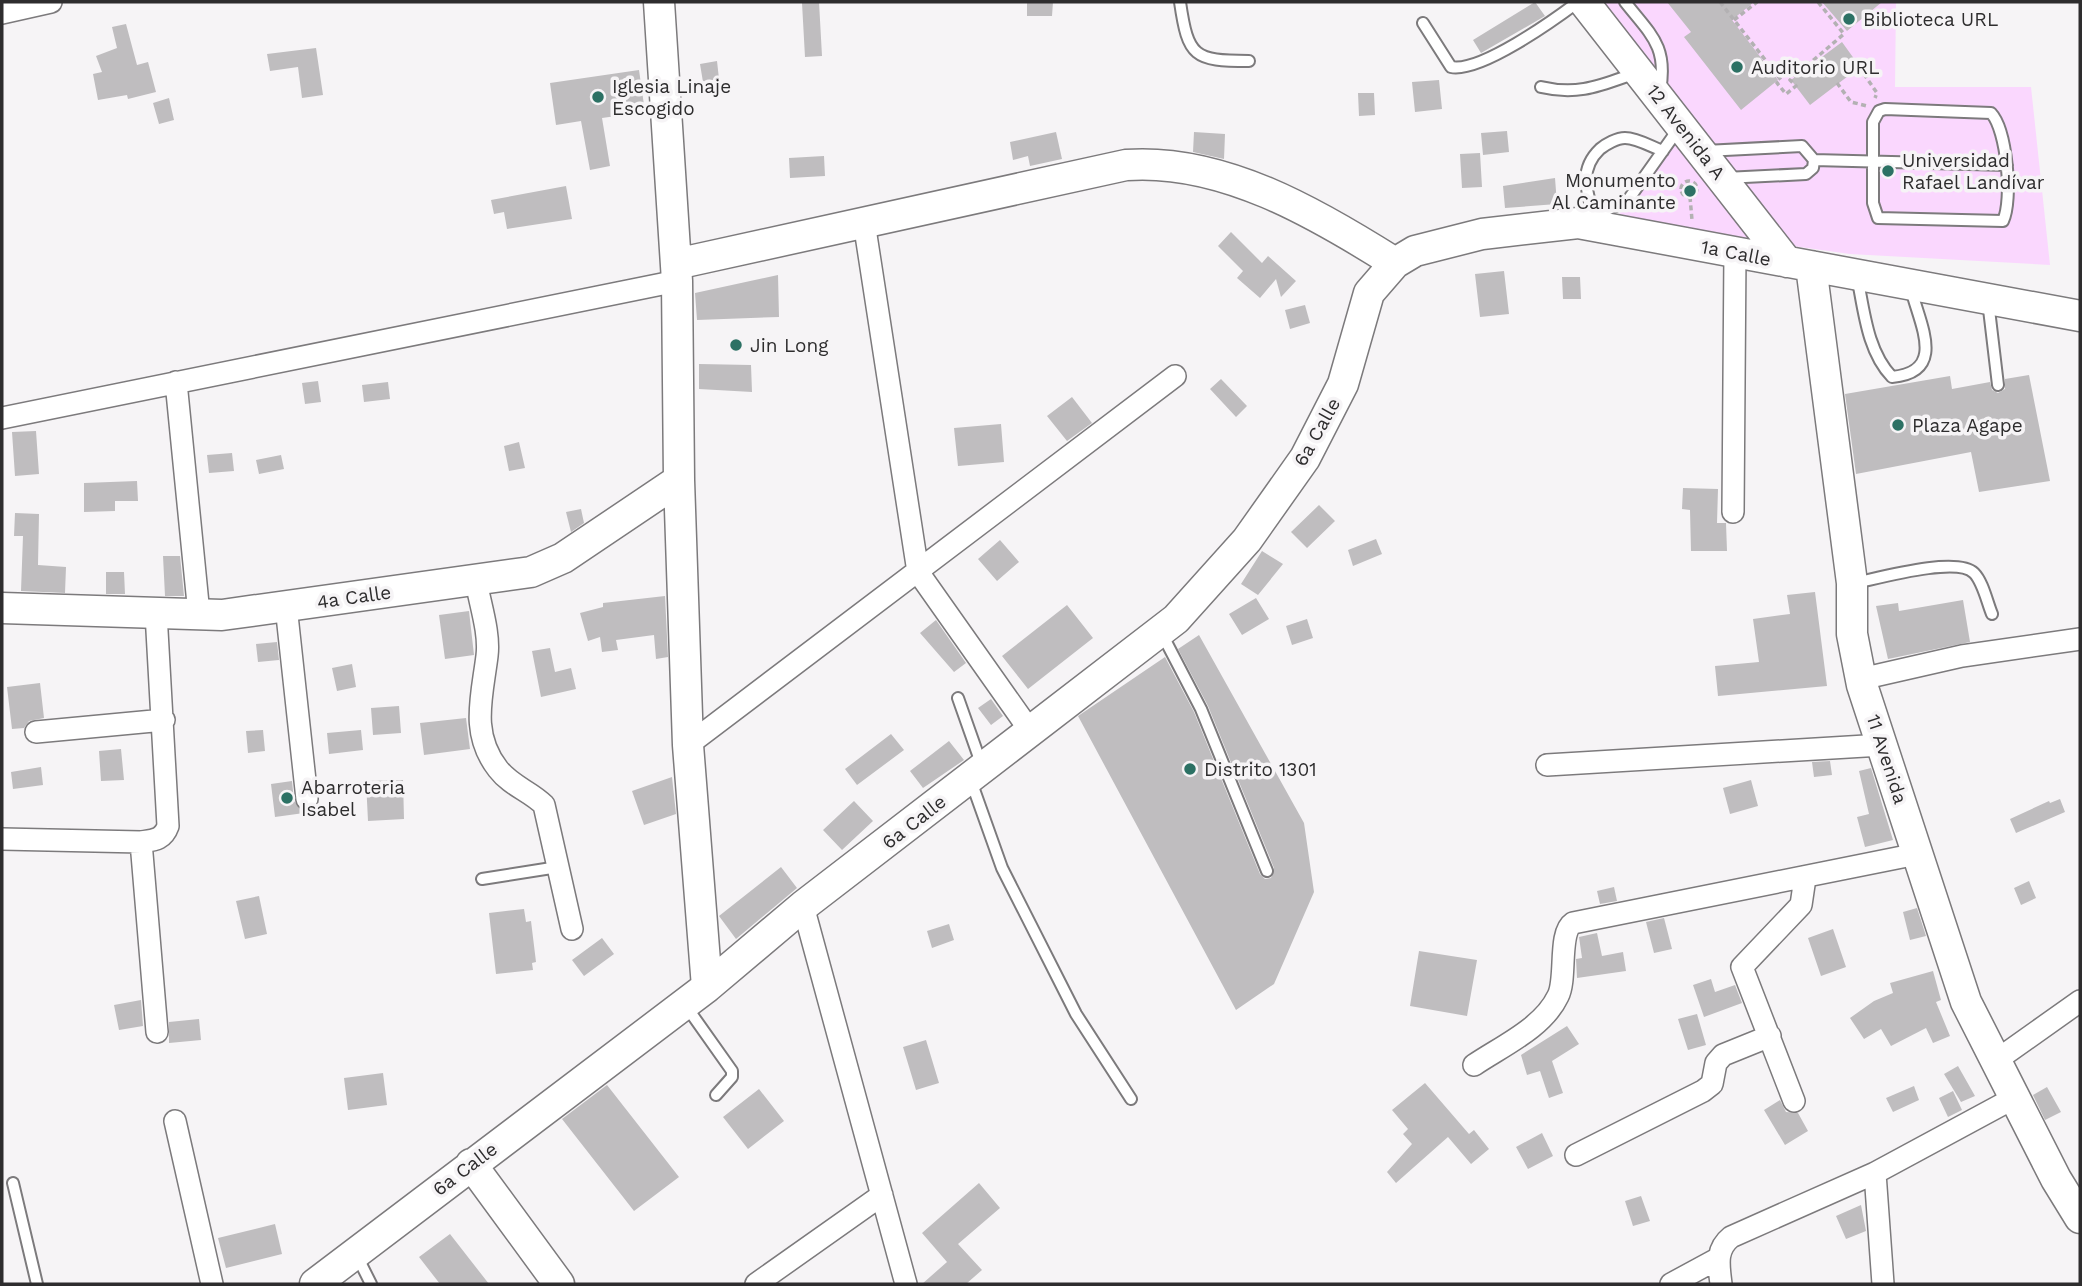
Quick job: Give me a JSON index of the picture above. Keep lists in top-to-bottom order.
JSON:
{
  "streets": {
    "street": [
      "12 Avenida A",
      "1a Calle",
      "6a Calle",
      "4a Calle",
      "11 Avenida"
    ]
  },
  "crossings": [
    ["12 Avenida A", "1a Calle"],
    ["12 Avenida A", "11 Avenida"],
    ["1a Calle", "6a Calle"],
    ["1a Calle", "11 Avenida"]
  ],
  "places": [
    "Biblioteca URL",
    "Auditorio URL",
    "Iglesia Linaje Escogido",
    "Universidad Rafael Landívar",
    "Monumento Al Caminante",
    "Jin Long",
    "Plaza Agape",
    "Distrito 1301",
    "Abarroteria Isabel"
  ]
}
